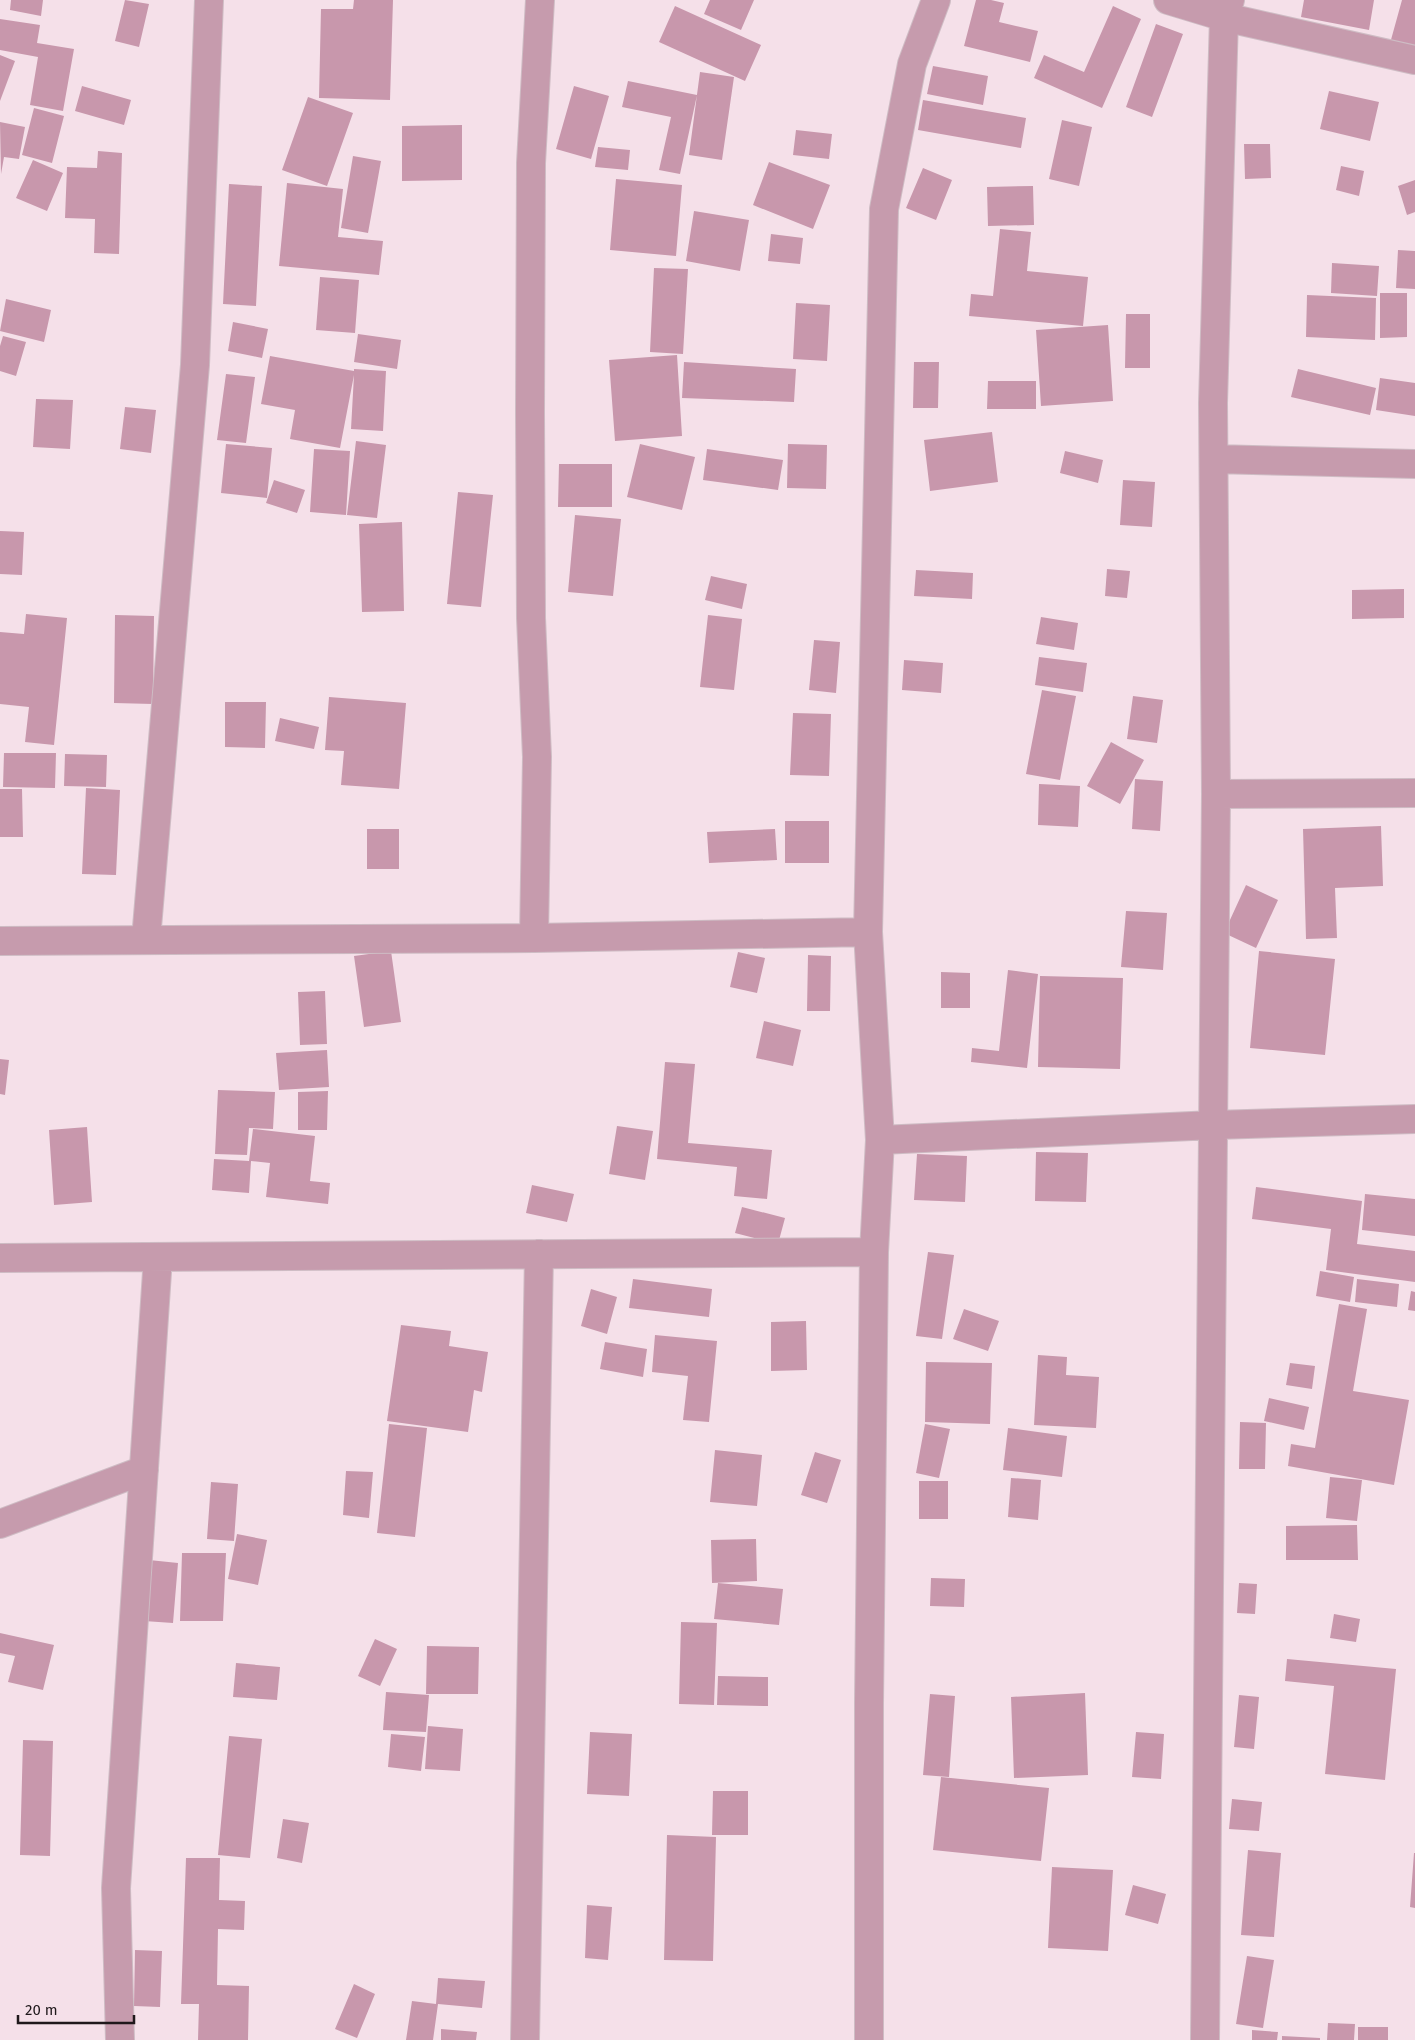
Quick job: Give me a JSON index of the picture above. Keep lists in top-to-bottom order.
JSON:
{
  "scale_bar": "20 m"
}
